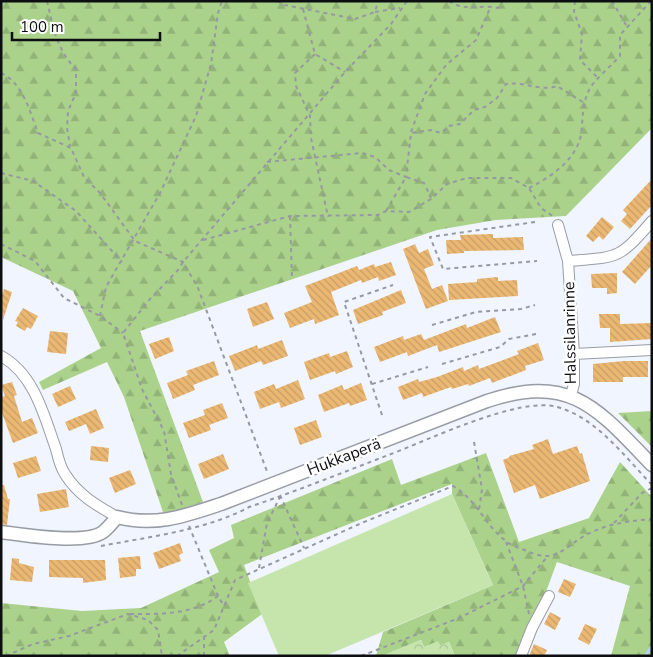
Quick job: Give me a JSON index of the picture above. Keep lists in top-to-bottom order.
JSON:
{
  "streets": {
    "street": ["Halssilanrinne", "Hukkaperä"]
  },
  "crossings": [
    ["Halssilanrinne", "Hukkaperä"]
  ],
  "scale_bar": "100 m"
}
